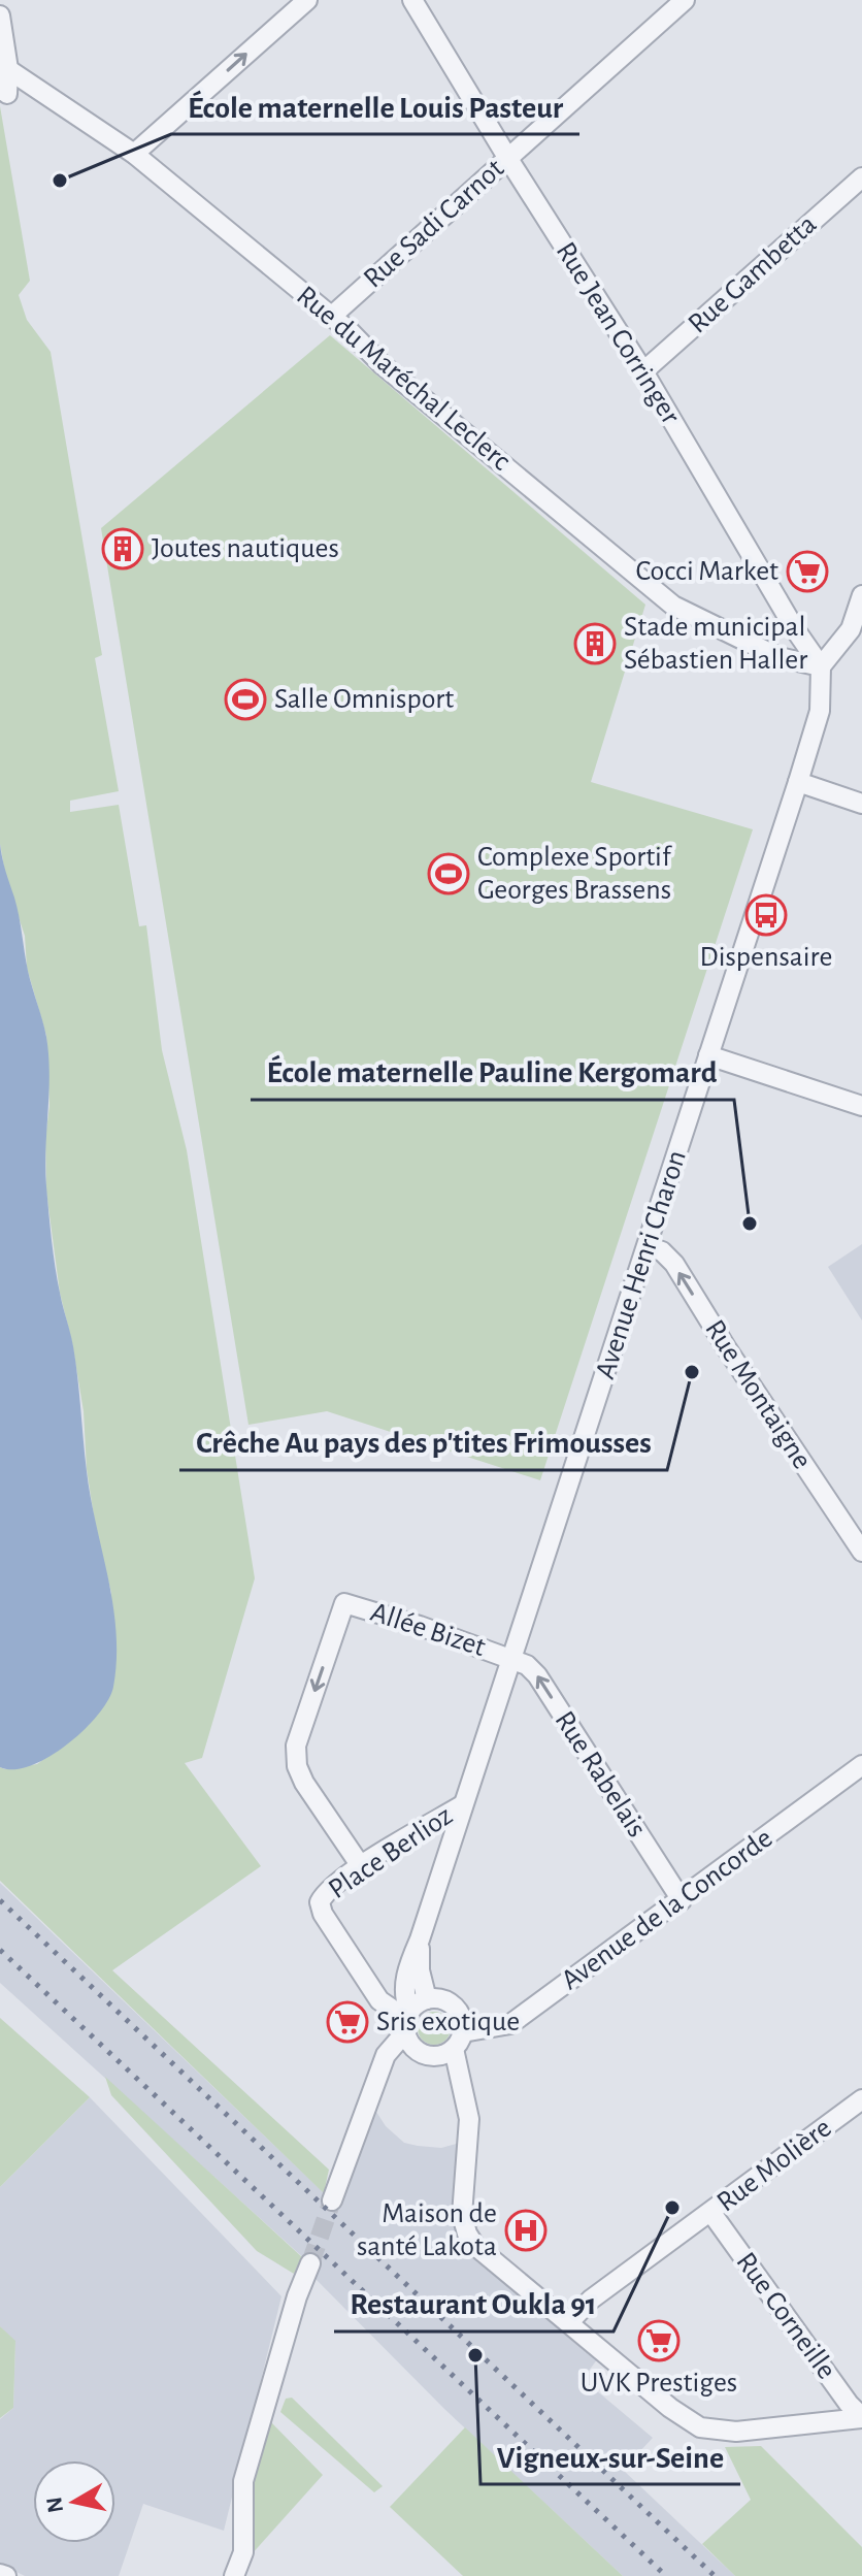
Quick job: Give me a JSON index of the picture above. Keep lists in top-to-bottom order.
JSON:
{
  "streets": {
    "street": [
      "Rue Sadi Carnot",
      "Rue Gambetta",
      "Rue Jean Corringer",
      "Rue du Maréchal Leclerc",
      "Avenue Henri Charon",
      "Rue Montaigne",
      "Allée Bizet",
      "Rue Rabelais",
      "Place Berlioz",
      "Avenue de la Concorde",
      "Rue Molière",
      "Rue Corneille"
    ]
  },
  "crossings": [
    ["Rue Sadi Carnot", "Rue Jean Corringer"],
    ["Rue Sadi Carnot", "Rue du Maréchal Leclerc"],
    ["Rue Gambetta", "Rue Jean Corringer"],
    ["Rue Jean Corringer", "Rue du Maréchal Leclerc"],
    ["Rue Jean Corringer", "Avenue Henri Charon"],
    ["Rue du Maréchal Leclerc", "Avenue Henri Charon"],
    ["Avenue Henri Charon", "Rue Montaigne"],
    ["Avenue Henri Charon", "Allée Bizet"],
    ["Avenue Henri Charon", "Rue Rabelais"],
    ["Avenue Henri Charon", "Place Berlioz"],
    ["Avenue Henri Charon", "Avenue de la Concorde"],
    ["Allée Bizet", "Rue Rabelais"],
    ["Allée Bizet", "Place Berlioz"],
    ["Rue Rabelais", "Avenue de la Concorde"],
    ["Place Berlioz", "Avenue de la Concorde"],
    ["Rue Molière", "Rue Corneille"]
  ],
  "one_way": ["Rue Montaigne", "Rue Rabelais"],
  "places": {
    "other": [
      "École maternelle Louis Pasteur",
      "École maternelle Pauline Kergomard",
      "Crêche Au pays des p'tites Frimousses",
      "Restaurant Oukla 91",
      "Vigneux-sur-Seine"
    ],
    "building": ["Joutes nautiques", "Stade municipal Sébastien Haller"],
    "supermarket": ["Cocci Market", "Sris exotique", "UVK Prestiges"],
    "sports": ["Salle Omnisport", "Complexe Sportif Georges Brassens"],
    "bus stop": ["Dispensaire"],
    "hospital": ["Maison de santé Lakota"]
  },
  "north": "left"
}
